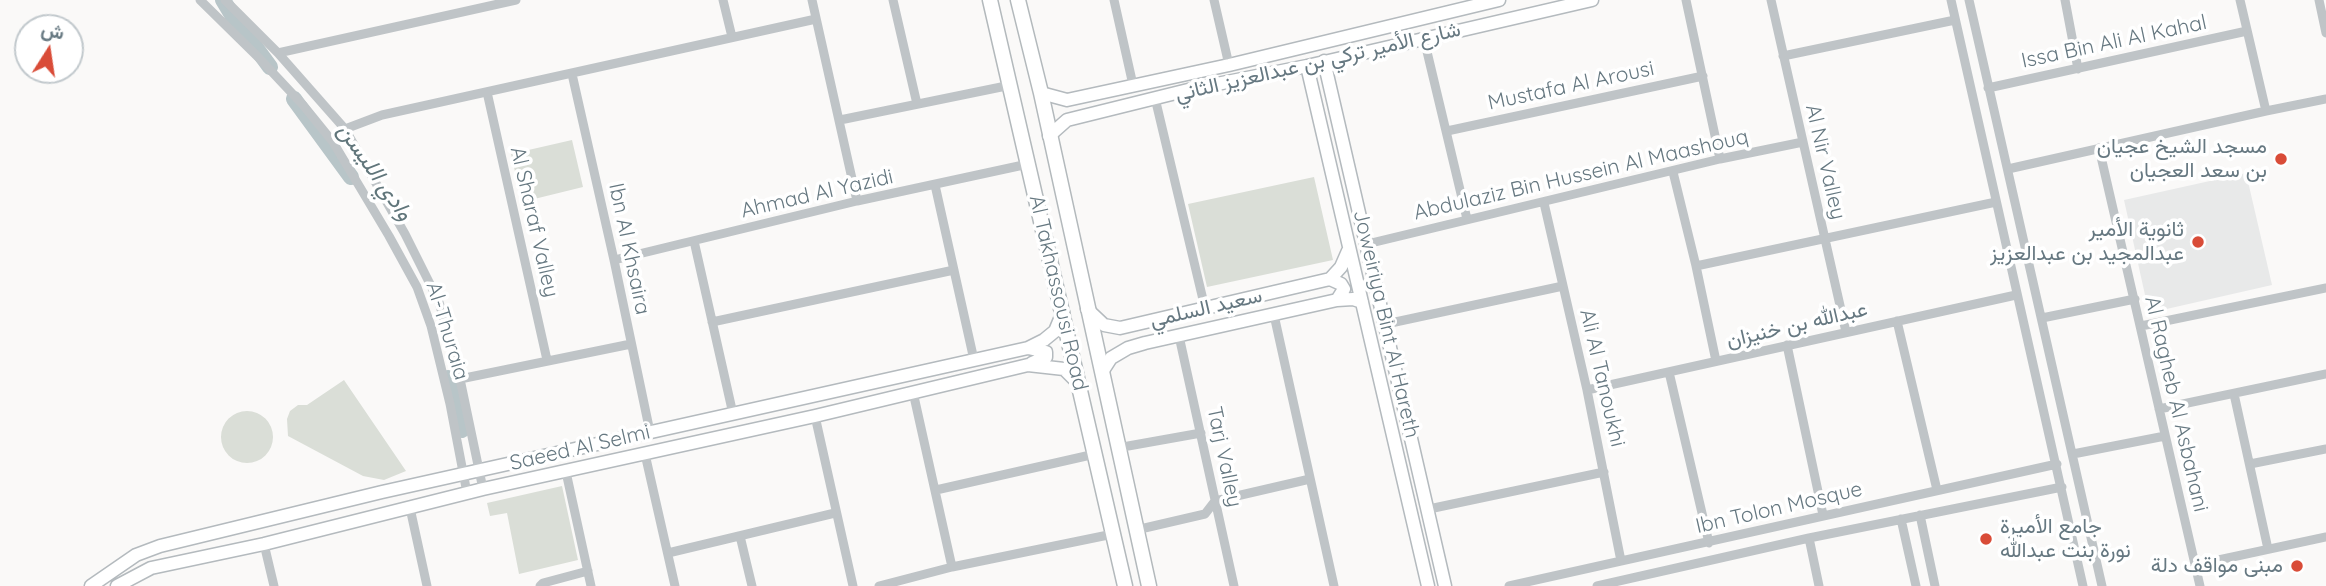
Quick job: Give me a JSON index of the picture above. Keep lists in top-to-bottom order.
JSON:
{
  "streets": {
    "main road": ["Al Takhassousi Road"],
    "street": [
      "Issa Bin Ali Al Kahal",
      "شارع الأمير تركي بن عبدالعزيز الثاني",
      "Mustafa Al Arousi",
      "Al Nir Valley",
      "Abdulaziz Bin Hussein Al Maashouq",
      "Ahmad Al Yazidi",
      "Al Sharaf Valley",
      "Ibn Al Khsaira",
      "سعيد السلمي",
      "Joweiriya Bint Al Hareth",
      "عبدالله بن خنيزان",
      "Al-Thuraia",
      "Ali Al Tanoukhi",
      "Al Ragheb Al Asbahani",
      "Saeed Al Selmi",
      "Tarj Valley",
      "Ibn Tolon Mosque"
    ]
  },
  "crossings": [
    ["شارع الأمير تركي بن عبدالعزيز الثاني", "Al Takhassousi Road"],
    ["شارع الأمير تركي بن عبدالعزيز الثاني", "Joweiriya Bint Al Hareth"],
    ["Al Nir Valley", "Abdulaziz Bin Hussein Al Maashouq"],
    ["Al Nir Valley", "عبدالله بن خنيزان"],
    ["Abdulaziz Bin Hussein Al Maashouq", "Joweiriya Bint Al Hareth"],
    ["Abdulaziz Bin Hussein Al Maashouq", "Ali Al Tanoukhi"],
    ["Ahmad Al Yazidi", "Ibn Al Khsaira"],
    ["Ahmad Al Yazidi", "Al Takhassousi Road"],
    ["Ibn Al Khsaira", "Saeed Al Selmi"],
    ["Al Takhassousi Road", "سعيد السلمي"],
    ["Al Takhassousi Road", "Saeed Al Selmi"],
    ["سعيد السلمي", "Joweiriya Bint Al Hareth"],
    ["سعيد السلمي", "Tarj Valley"],
    ["عبدالله بن خنيزان", "Ali Al Tanoukhi"],
    ["Al-Thuraia", "Saeed Al Selmi"],
    ["Ali Al Tanoukhi", "Ibn Tolon Mosque"]
  ],
  "water": ["وادي الليسن"],
  "places": [
    "مسجد الشيخ عجيان بن سعد العجيان",
    "ثانوية الأمير عبدالمجيد بن عبدالعزيز",
    "جامع الأميرة نورة بنت عبدالله",
    "مبنى مواقف دلة"
  ],
  "north": "top"
}
